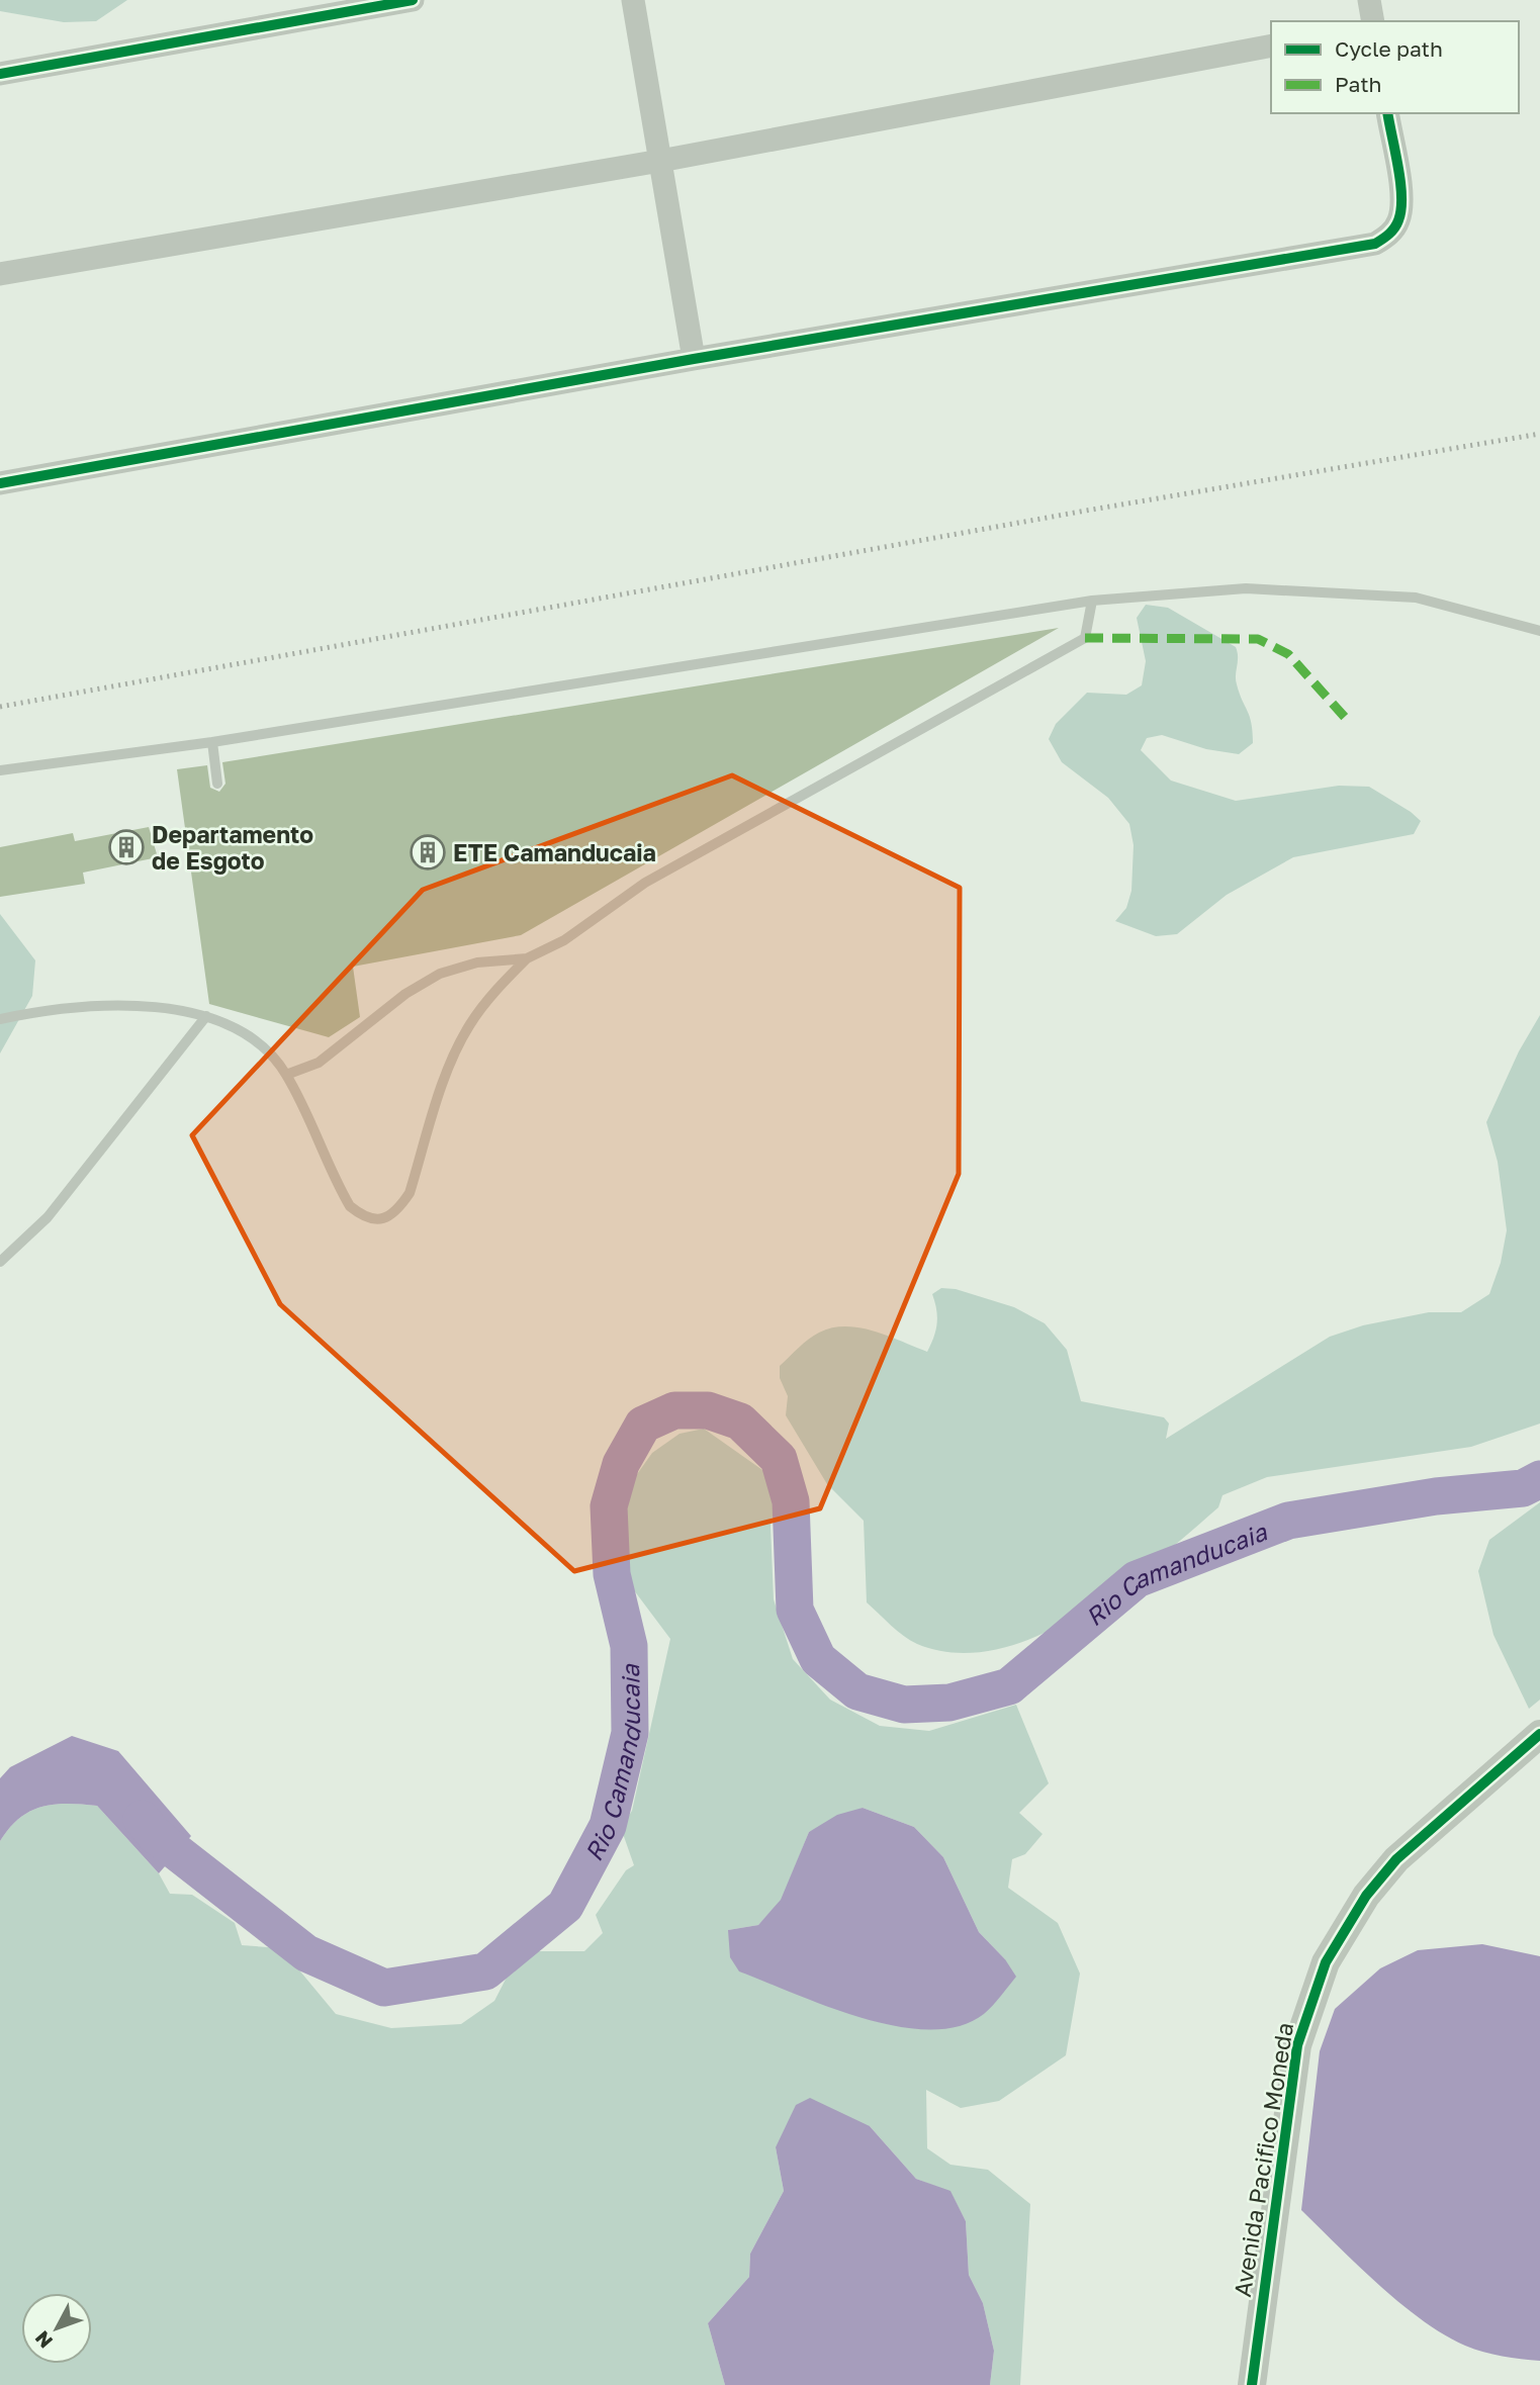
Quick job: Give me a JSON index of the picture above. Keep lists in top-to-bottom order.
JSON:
{
  "streets": {
    "street": ["Avenida Pacifico Moneda"]
  },
  "water": ["Rio Camanducaia"],
  "places": {
    "building": ["Departamento de Esgoto", "ETE Camanducaia"]
  },
  "legend": ["Cycle path", "Path"],
  "north": "bottom left"
}
